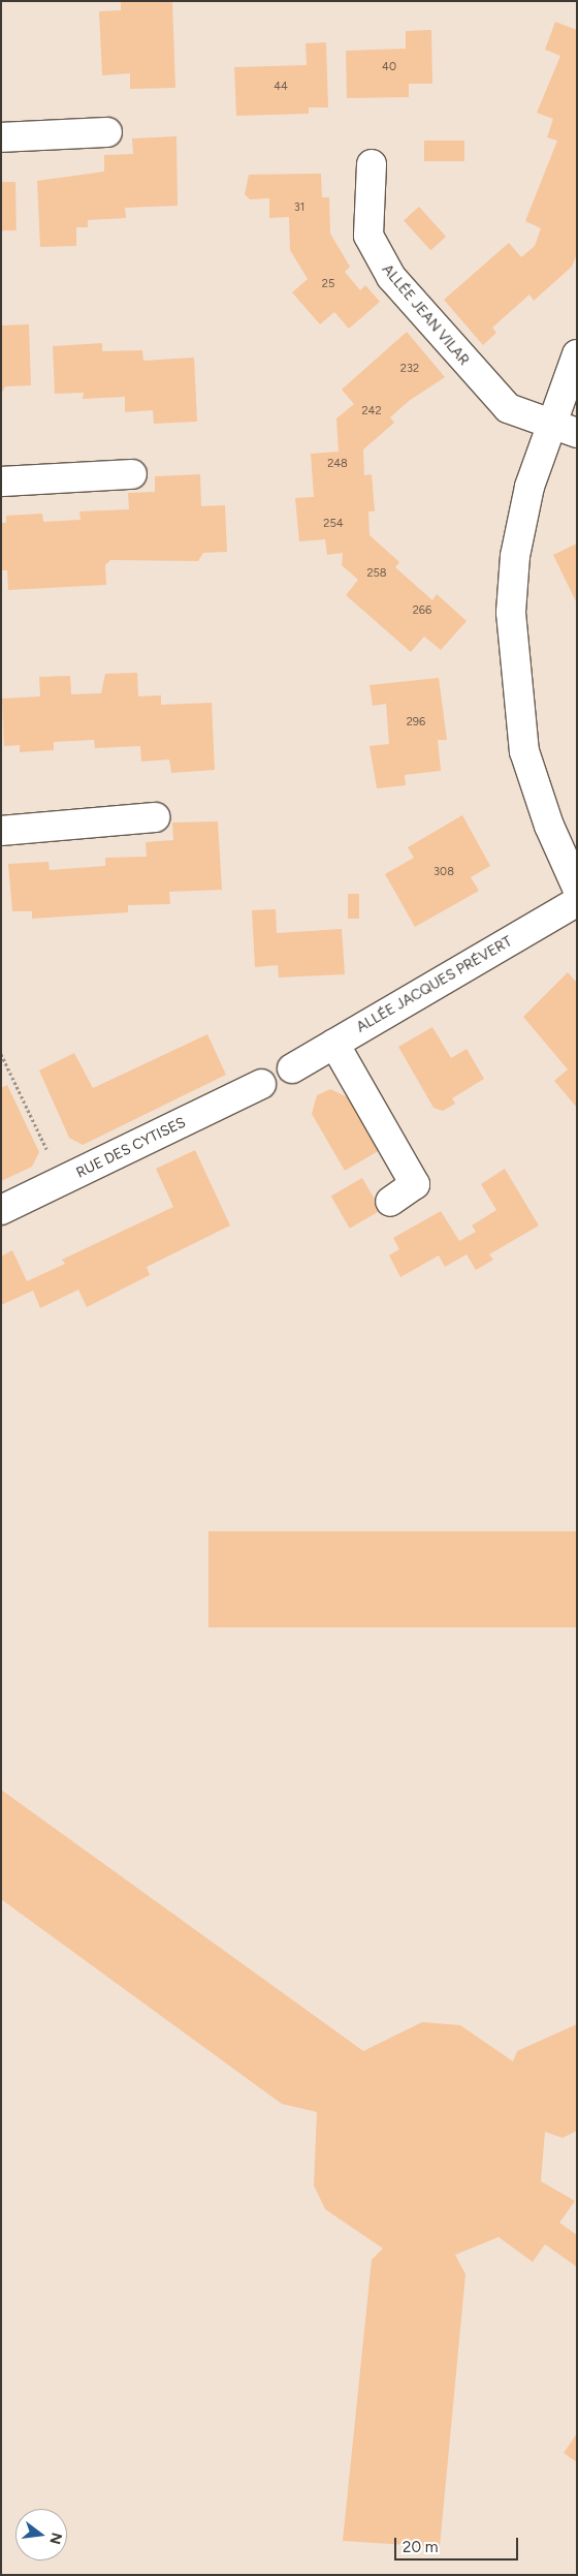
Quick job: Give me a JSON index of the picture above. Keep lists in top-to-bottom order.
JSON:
{
  "streets": {
    "street": ["ALLÉE JEAN VILAR", "ALLÉE JACQUES PRÉVERT", "RUE DES CYTISES"]
  },
  "house_numbers": [
    "40",
    "44",
    "31",
    "25",
    "232",
    "242",
    "248",
    "254",
    "258",
    "266",
    "296",
    "308"
  ],
  "scale_bar": "20 m",
  "north": "right"
}
